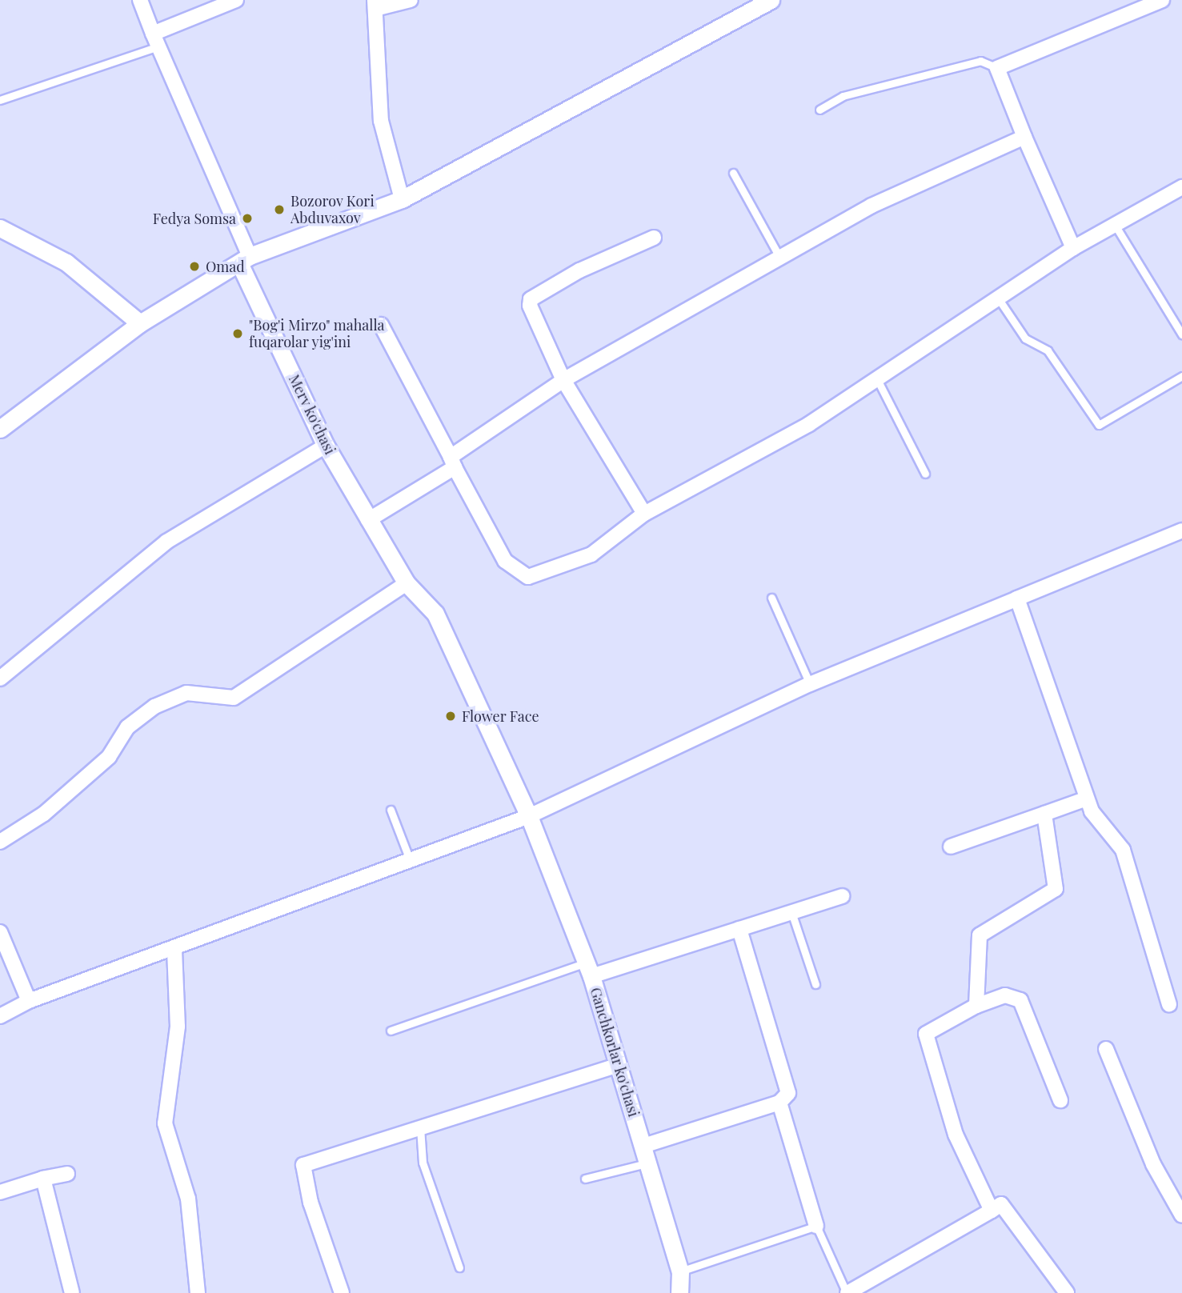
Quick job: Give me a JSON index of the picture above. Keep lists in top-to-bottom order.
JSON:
{
  "streets": {
    "street": ["Merv ko'chasi", "Ganchkorlar ko'chasi"]
  },
  "crossings": [
    ["Merv ko'chasi", "Ganchkorlar ko'chasi"]
  ],
  "places": [
    "Bozorov Kori Abduvaxov",
    "Fedya Somsa",
    "Omad",
    "\"Bog'i Mirzo\" mahalla fuqarolar yig'ini",
    "Flower Face"
  ]
}
